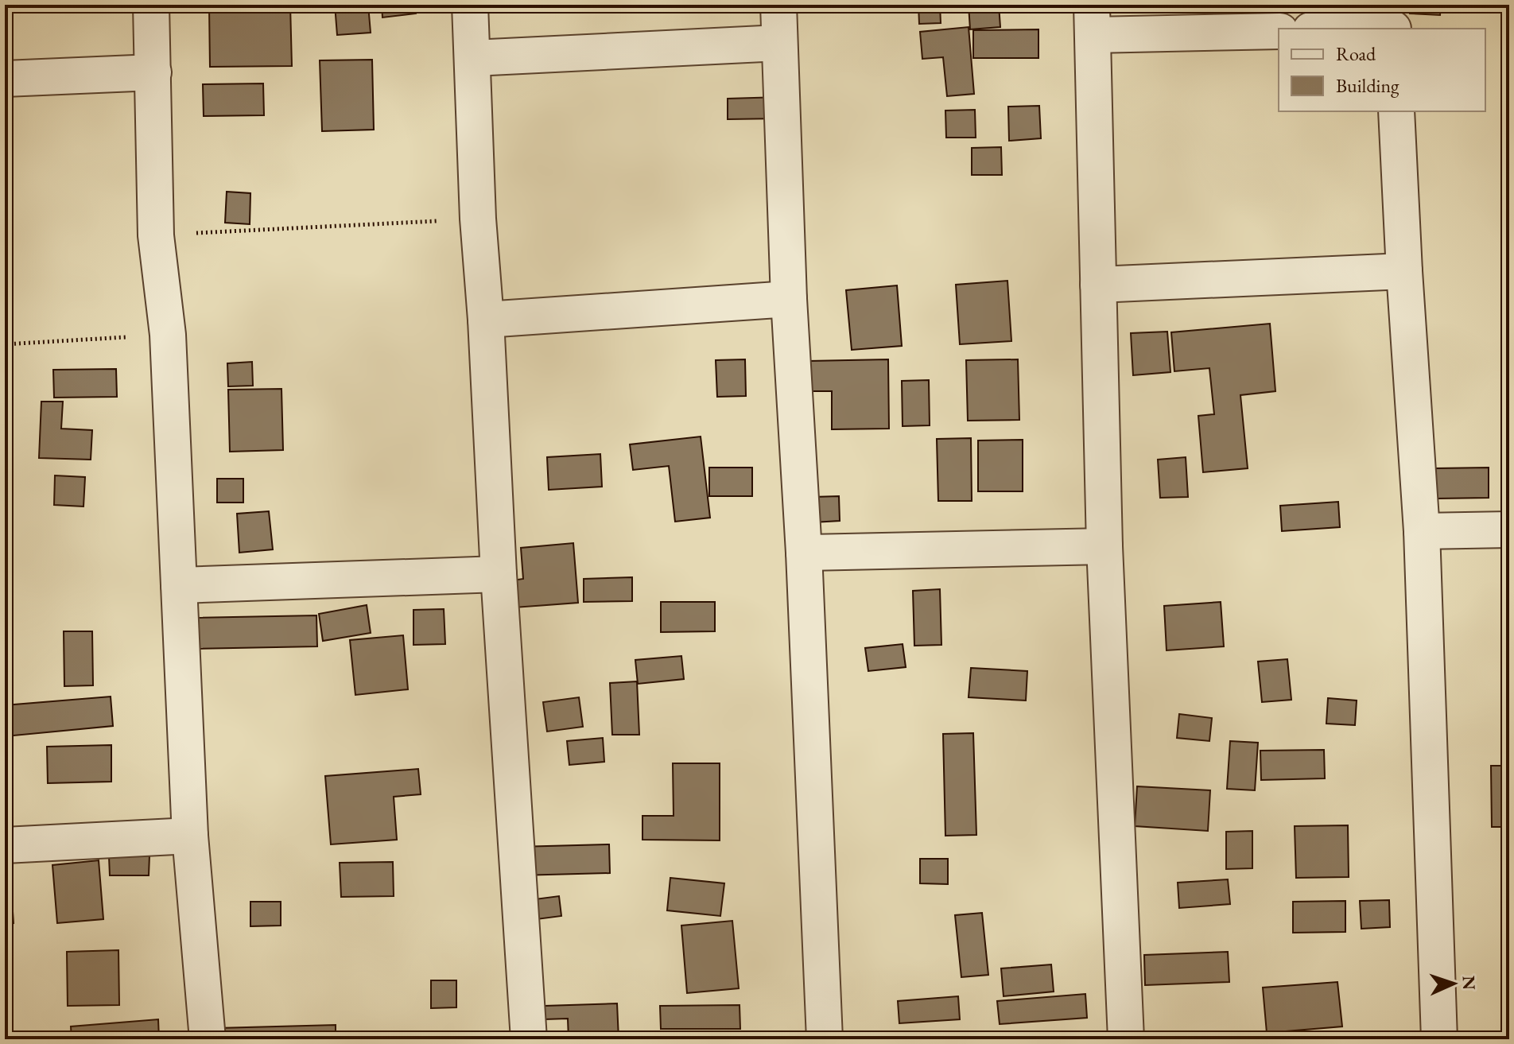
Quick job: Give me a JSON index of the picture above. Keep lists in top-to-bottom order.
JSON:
{
  "legend": ["Road", "Building"],
  "north": "right"
}
